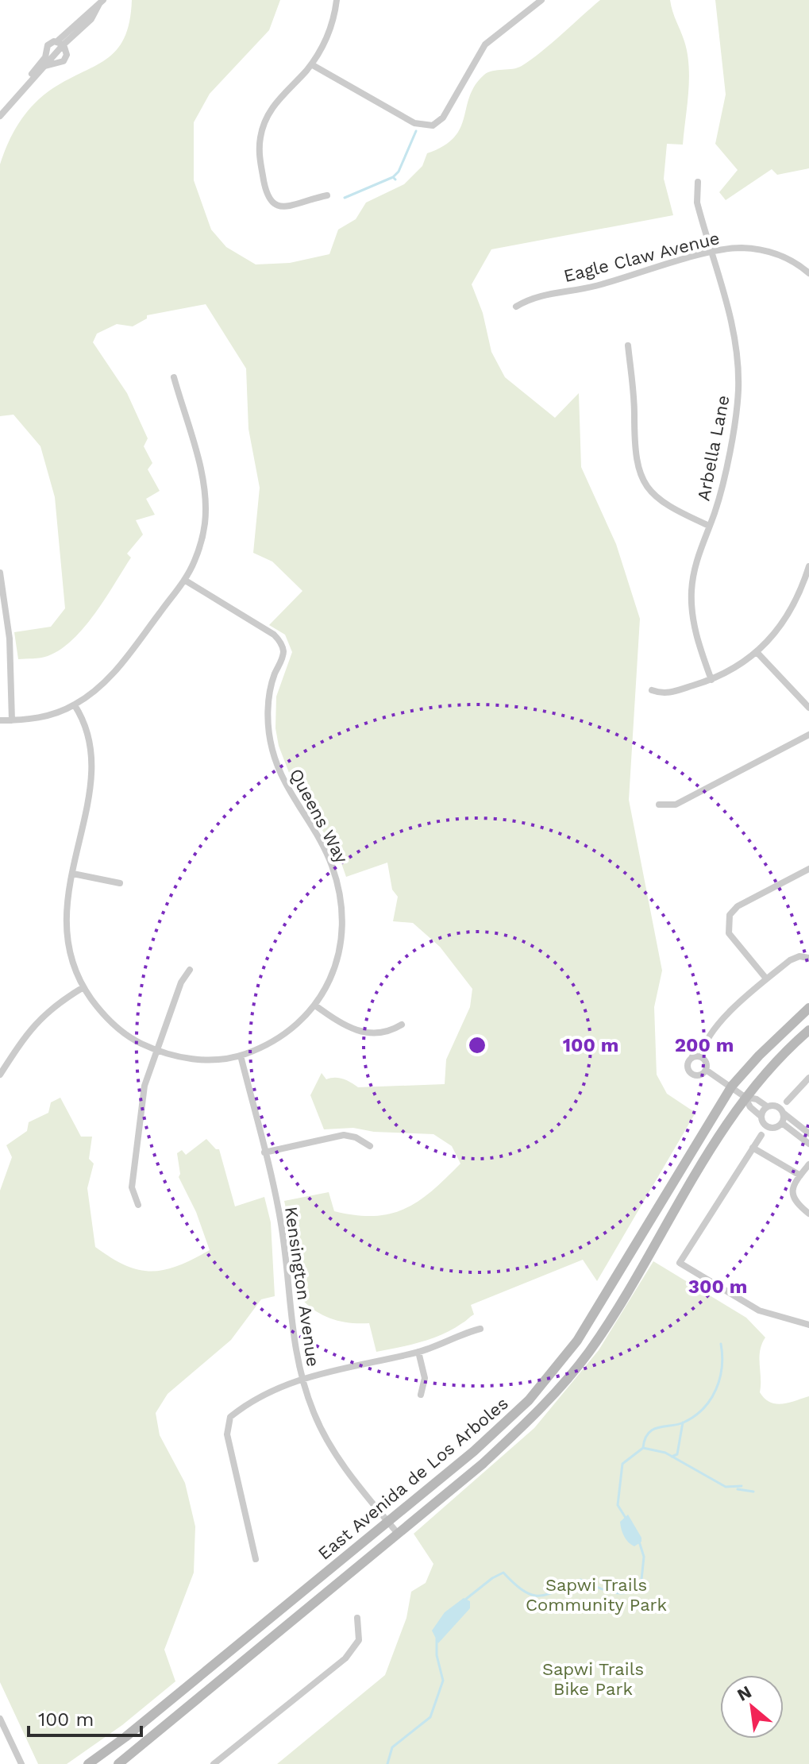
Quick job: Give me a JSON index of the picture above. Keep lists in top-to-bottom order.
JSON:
{
  "streets": {
    "main road": ["East Avenida de Los Arboles"],
    "street": [
      "Eagle Claw Avenue",
      "Arbella Lane",
      "Queens Way",
      "Kensington Avenue"
    ]
  },
  "crossings": [
    ["Eagle Claw Avenue", "Arbella Lane"],
    ["Queens Way", "Kensington Avenue"],
    ["Kensington Avenue", "East Avenida de Los Arboles"]
  ],
  "parks": ["Sapwi Trails Community Park", "Sapwi Trails Bike Park"],
  "scale_bar": "100 m",
  "north": "top left",
  "rings": ["100 m", "200 m", "300 m"]
}
